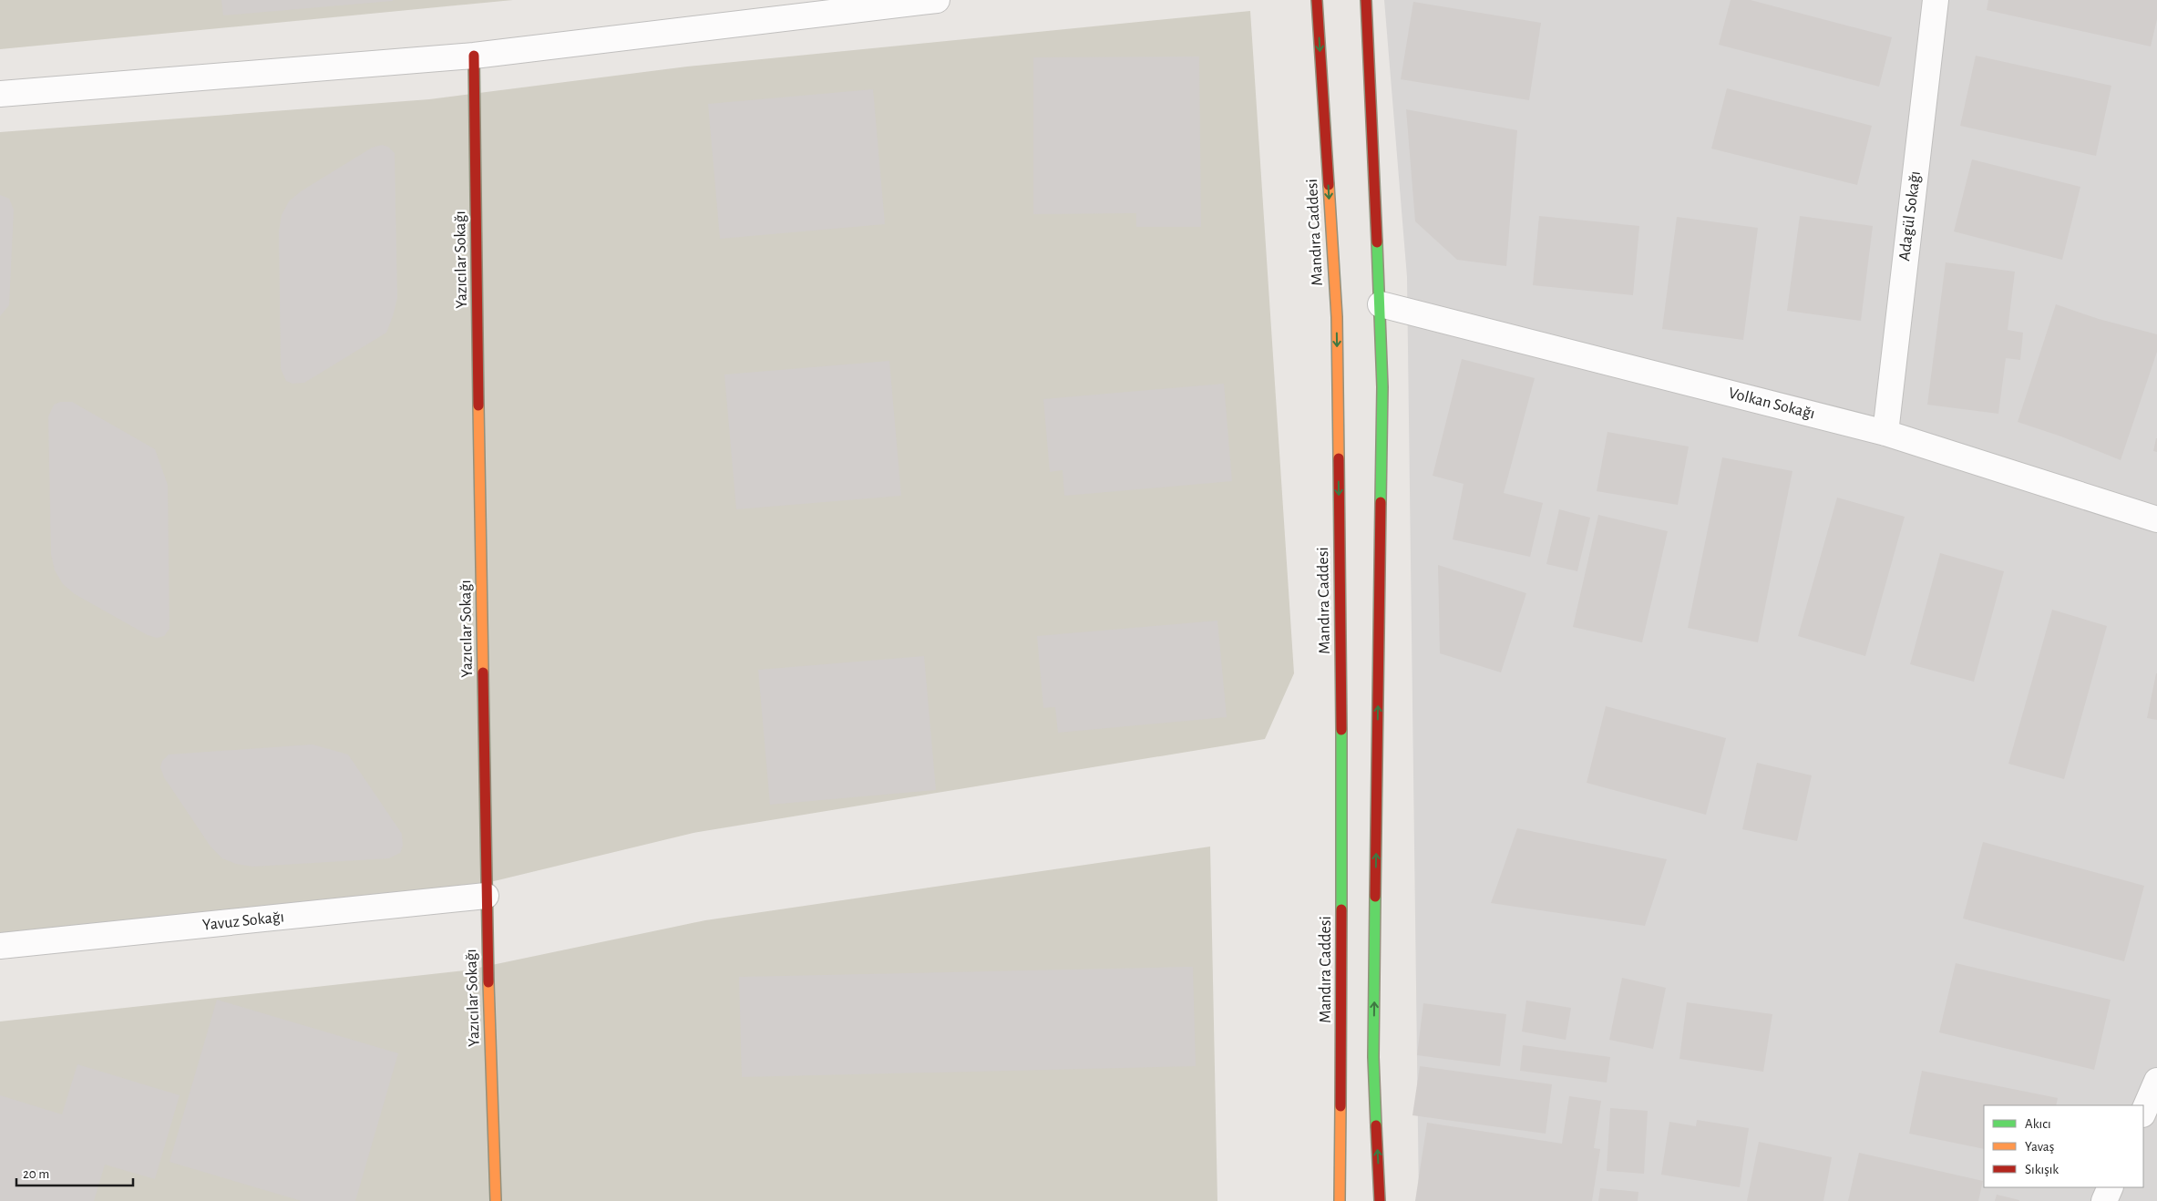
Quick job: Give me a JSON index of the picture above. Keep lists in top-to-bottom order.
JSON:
{
  "streets": {
    "main road": ["Mandıra Caddesi", "Yazıcılar Sokağı"],
    "street": ["Adagül Sokağı", "Volkan Sokağı", "Yavuz Sokağı"]
  },
  "crossings": [
    ["Adagül Sokağı", "Volkan Sokağı"],
    ["Yazıcılar Sokağı", "Yavuz Sokağı"]
  ],
  "legend": ["Akıcı", "Yavaş", "Sıkışık"],
  "scale_bar": "20 m"
}
